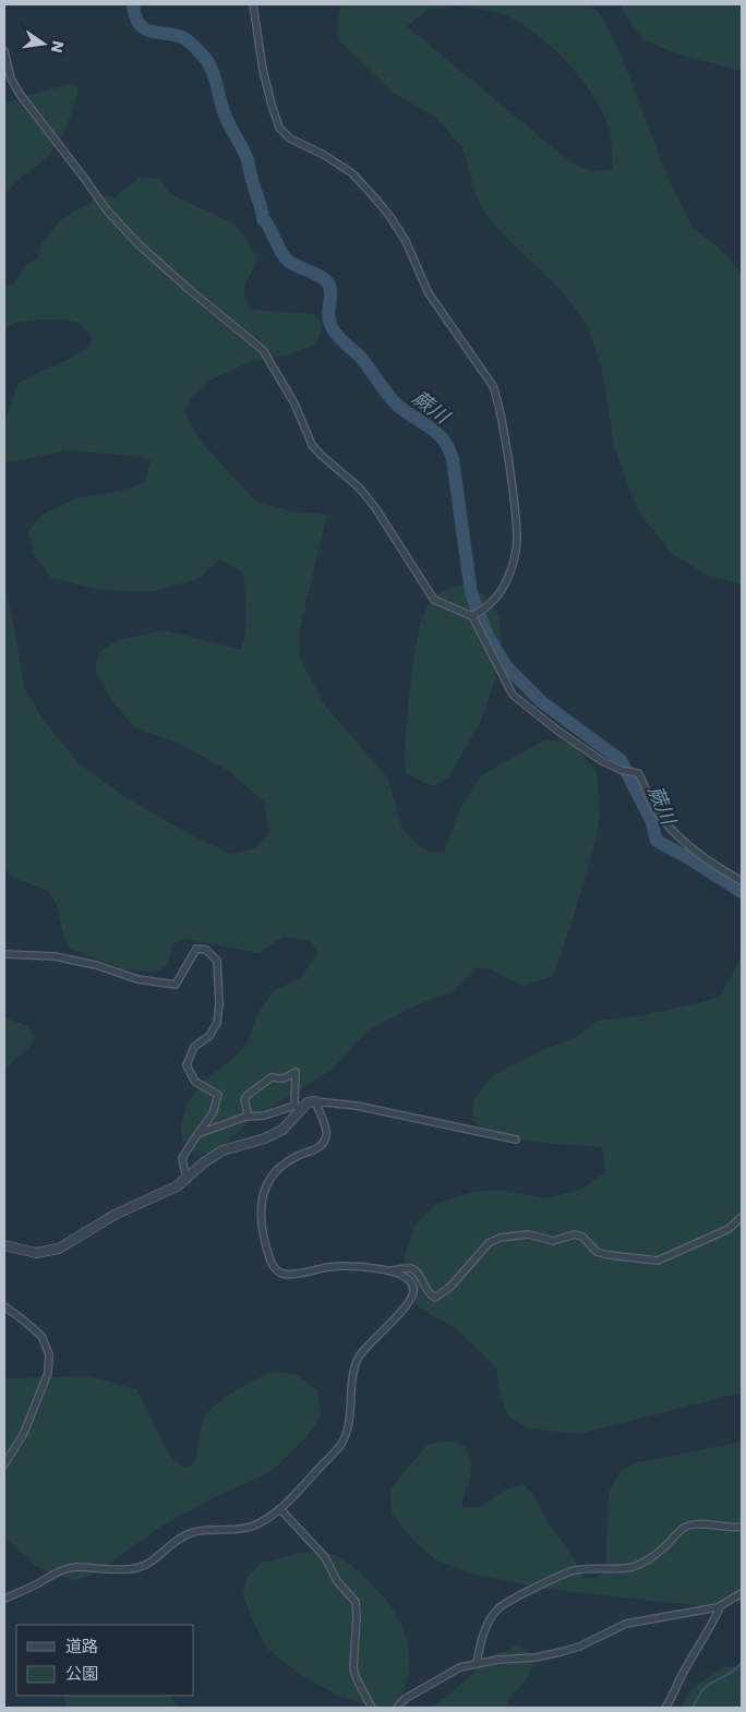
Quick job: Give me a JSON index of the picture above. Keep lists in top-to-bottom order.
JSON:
{
  "water": ["蕨川"],
  "legend": ["道路", "公園"],
  "north": "right"
}
